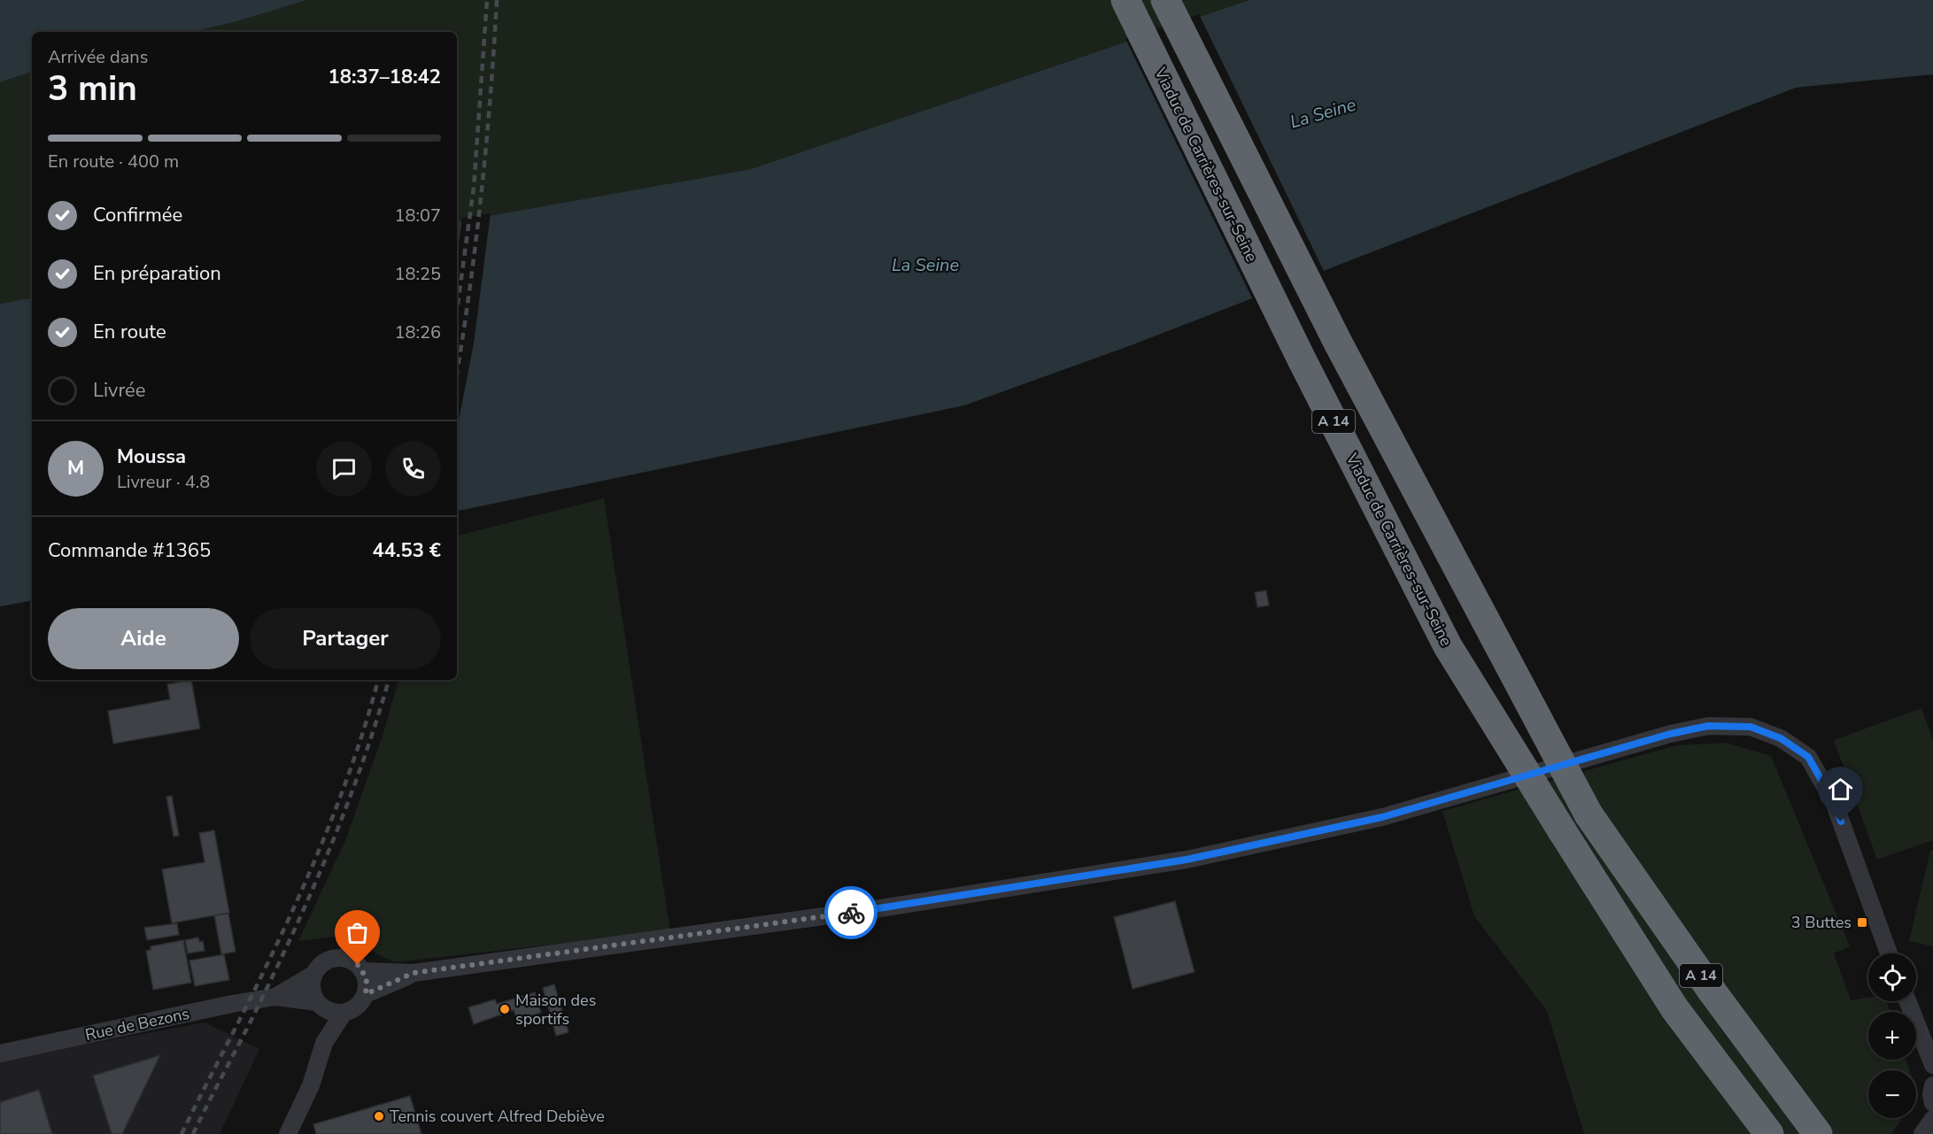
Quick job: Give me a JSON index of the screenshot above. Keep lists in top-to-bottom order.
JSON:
{
  "streets": {
    "highway": ["Viaduc de Carrières-sur-Seine", "A 14"],
    "street": ["Rue de Bezons"]
  },
  "water": ["La Seine"],
  "places": {
    "transit": ["3 Buttes"],
    "other": ["Maison des sportifs", "Tennis couvert Alfred Debiève"]
  },
  "page": {
    "heading": ["3 min", "Arrivée dans", "18:37–18:42"],
    "panel": [
      "Moussa",
      "Livreur · 4.8",
      "Commande #1365",
      "44.53 €"
    ],
    "bar": "En route · 400 m",
    "list": [
      ["Confirmée", "18:07"],
      ["En préparation", "18:25"],
      ["En route", "18:26"],
      "Livrée"
    ],
    "round": "M",
    "buttons": ["Aide", "Partager"],
    "map_buttons": ["+", "−"]
  }
}
